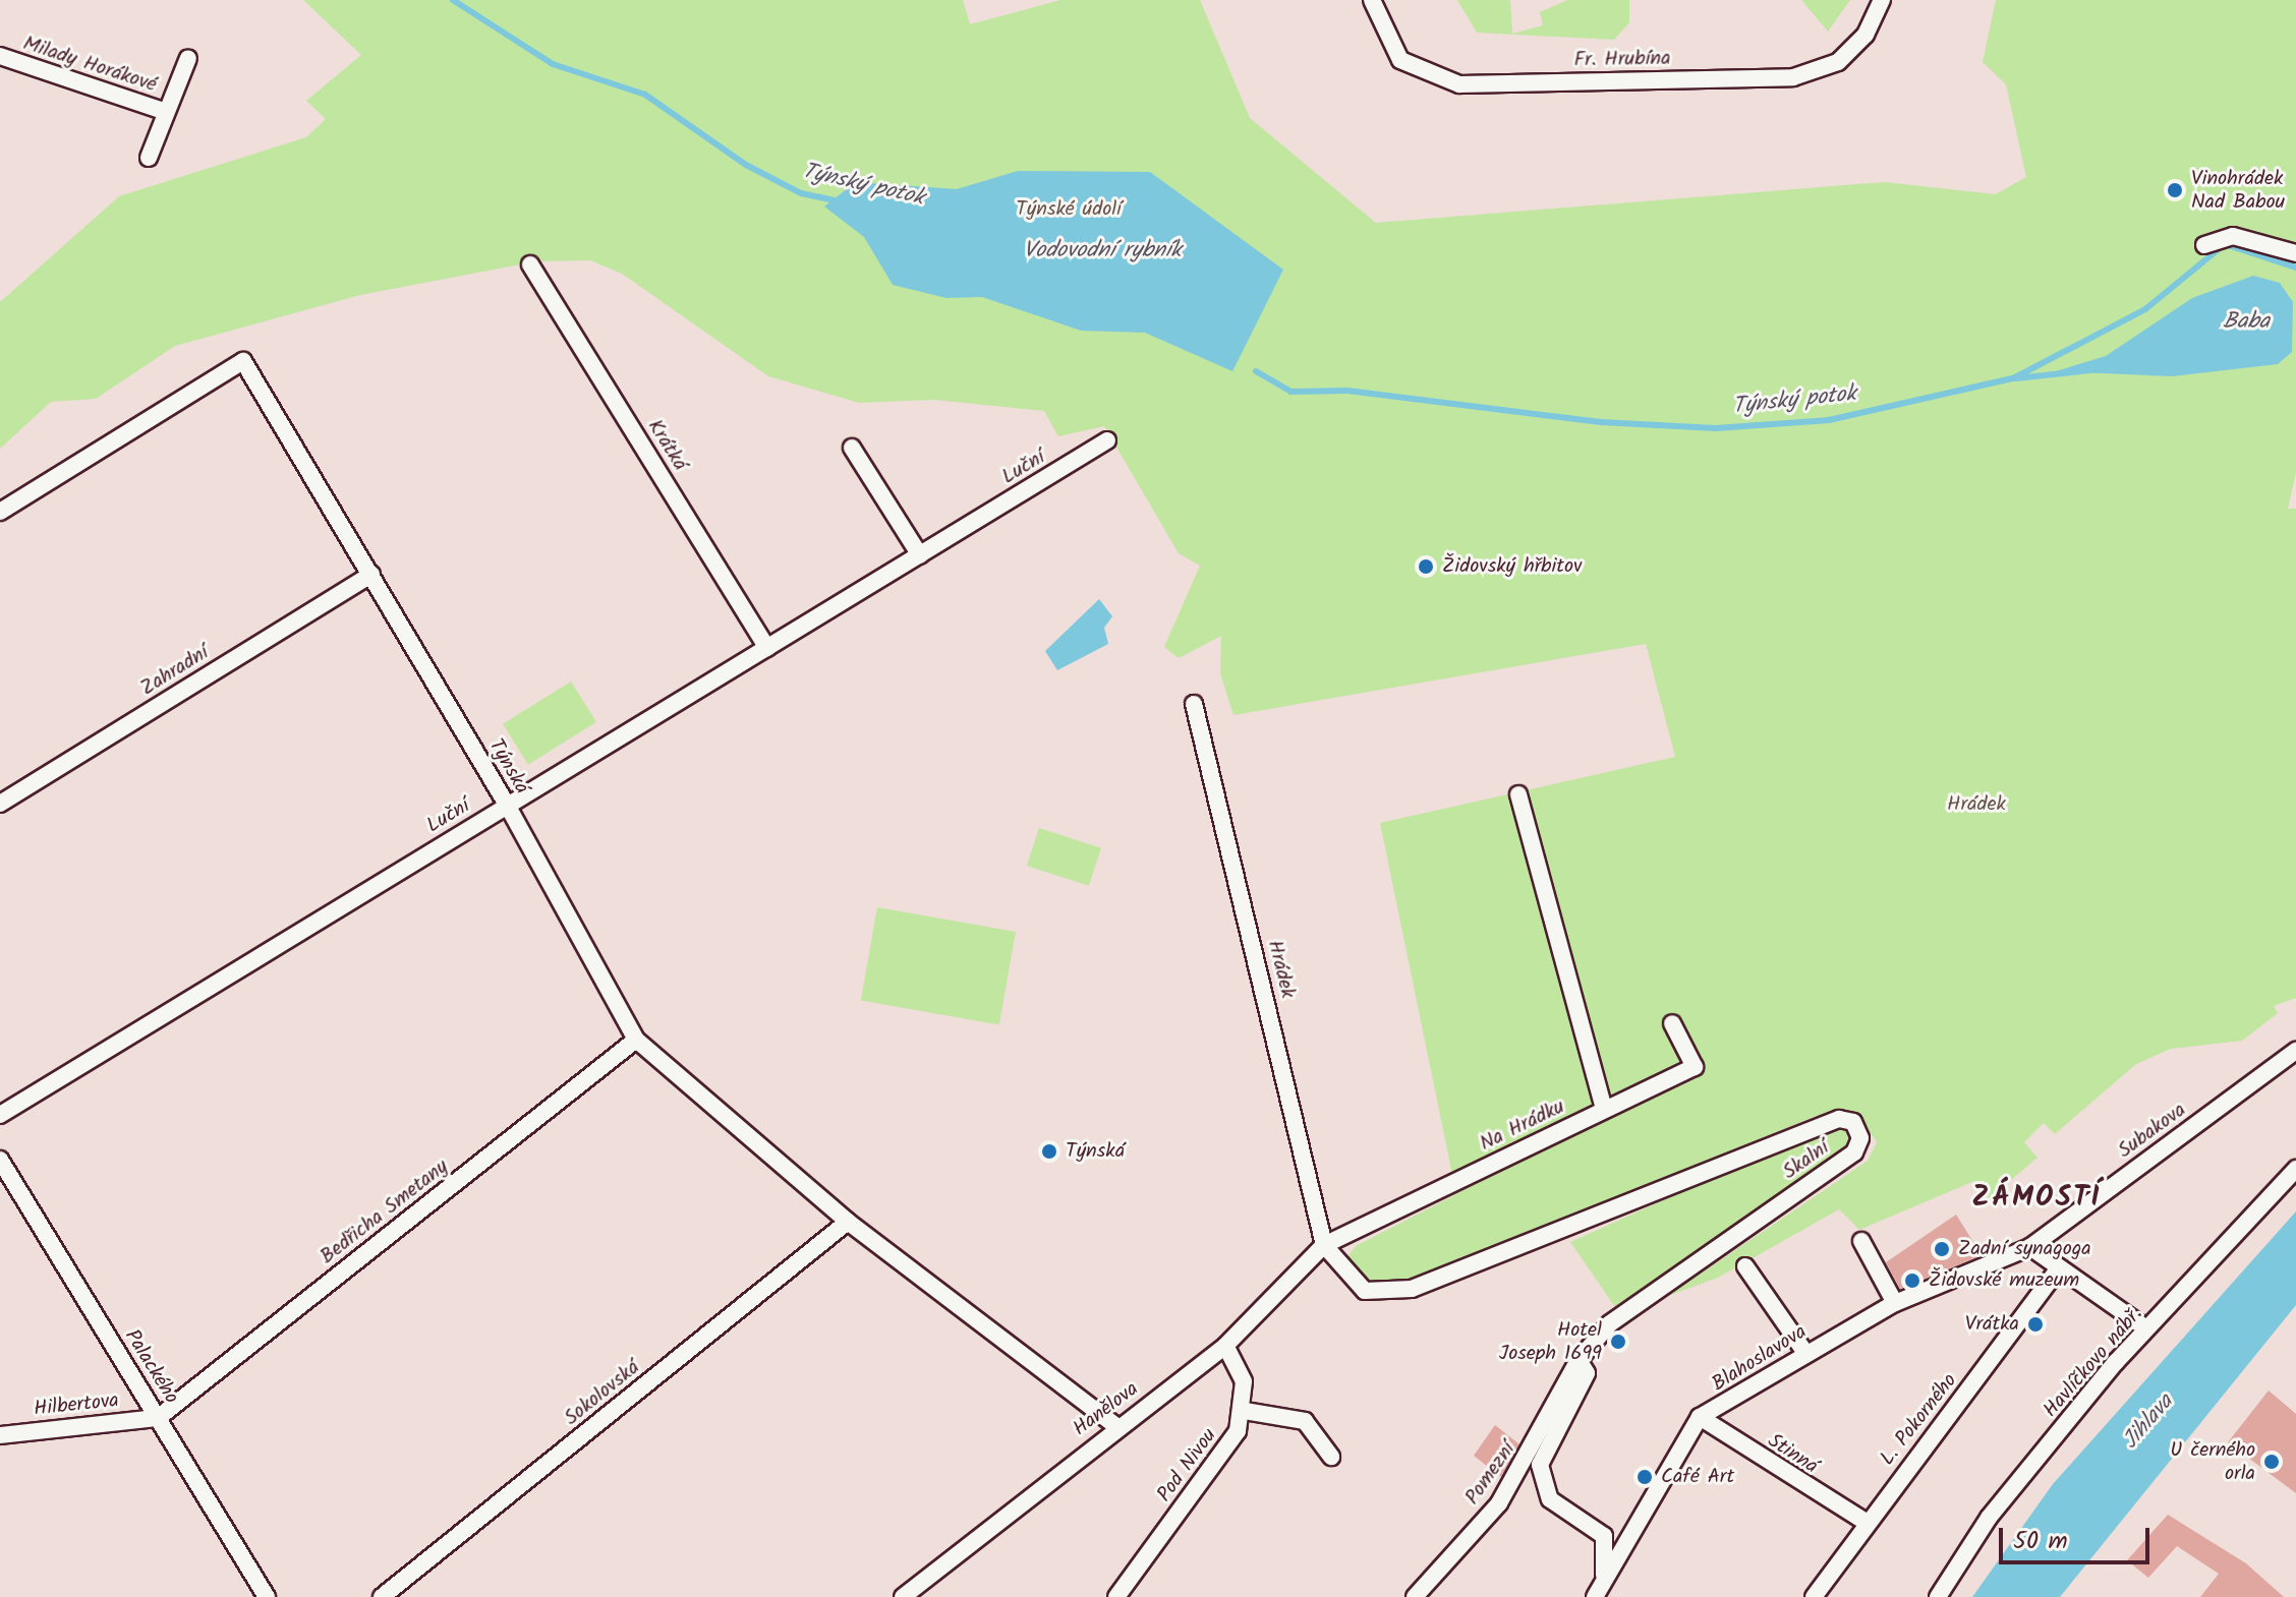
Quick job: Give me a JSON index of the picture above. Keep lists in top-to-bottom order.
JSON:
{
  "streets": {
    "street": [
      "Fr. Hrubína",
      "Milady Horákové",
      "Krátká",
      "Luční",
      "Zahradní",
      "Týnská",
      "Hrádek",
      "Na Hrádku",
      "Subakova",
      "Skalní",
      "Bedřicha Smetany",
      "Blahoslavova",
      "Havlíčkovo nábř.",
      "Palackého",
      "Sokolovská",
      "Hilbertova",
      "Hanělova",
      "L. Pokorného",
      "Stinná",
      "Pod Nivou",
      "Pomezní"
    ]
  },
  "crossings": [
    ["Krátká", "Luční"],
    ["Luční", "Týnská"],
    ["Zahradní", "Týnská"],
    ["Týnská", "Bedřicha Smetany"],
    ["Týnská", "Sokolovská"],
    ["Týnská", "Hanělova"],
    ["Hrádek", "Na Hrádku"],
    ["Hrádek", "Skalní"],
    ["Hrádek", "Hanělova"],
    ["Na Hrádku", "Skalní"],
    ["Na Hrádku", "Hanělova"],
    ["Subakova", "Blahoslavova"],
    ["Skalní", "Hanělova"],
    ["Skalní", "Pomezní"],
    ["Bedřicha Smetany", "Palackého"],
    ["Bedřicha Smetany", "Hilbertova"],
    ["Blahoslavova", "Stinná"],
    ["Palackého", "Hilbertova"],
    ["L. Pokorného", "Stinná"]
  ],
  "districts": ["ZÁMOSTÍ"],
  "water": [
    "Týnský potok",
    "Vodovodní rybník",
    "Baba",
    "Jihlava"
  ],
  "parks": ["Týnské údolí", "Hrádek"],
  "places": [
    "Vinohrádek Nad Babou",
    "Židovský hřbitov",
    "Týnská",
    "Zadní synagoga",
    "Židovské muzeum",
    "Vrátka",
    "Hotel Joseph 1699",
    "U černého orla",
    "Café Art"
  ],
  "scale_bar": "50 m"
}
